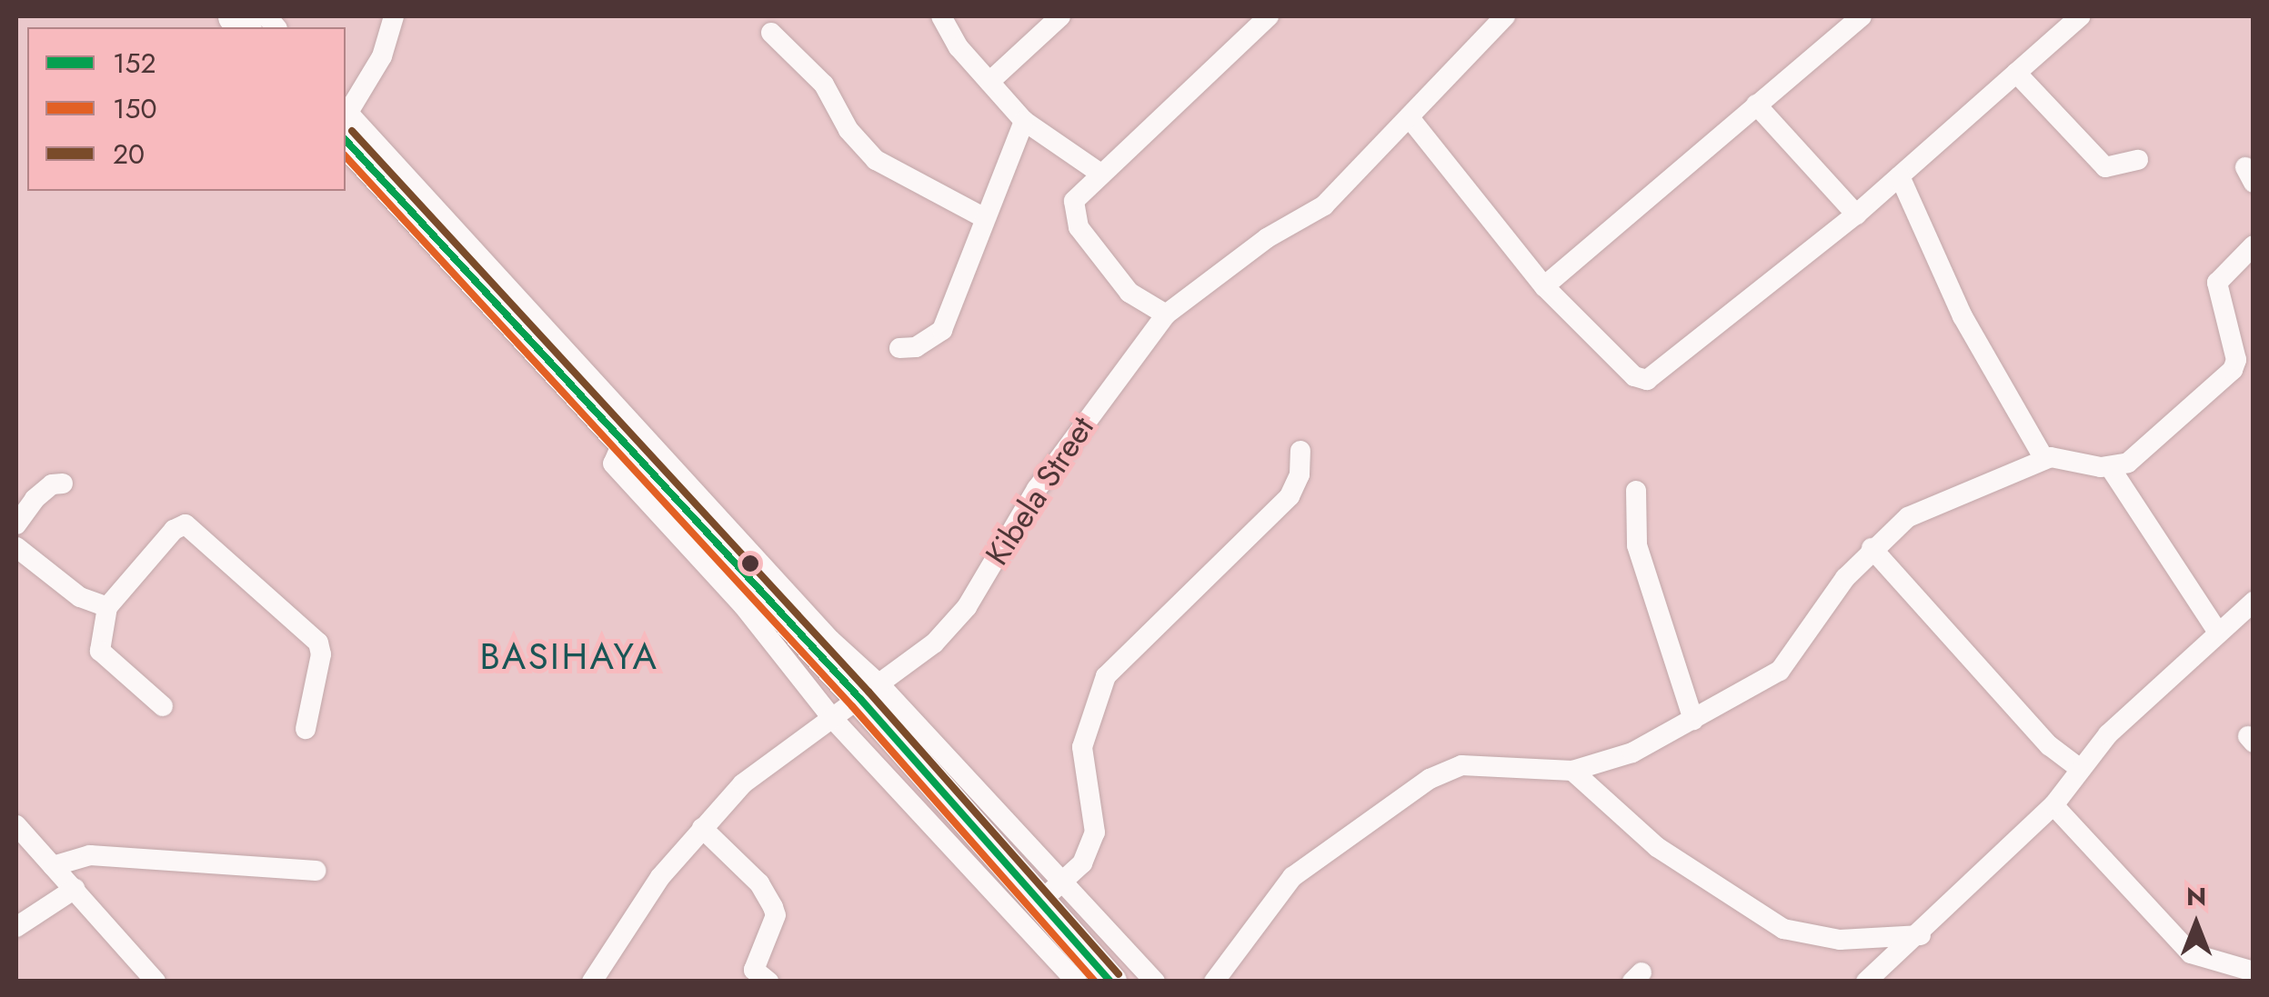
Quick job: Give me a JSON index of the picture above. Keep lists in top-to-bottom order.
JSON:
{
  "streets": {
    "street": ["Kibela Street"]
  },
  "districts": ["BASIHAYA"],
  "lines": ["transit line 20", "transit line 152", "transit line 150"],
  "legend": ["152", "150", "20"],
  "north": "top"
}
